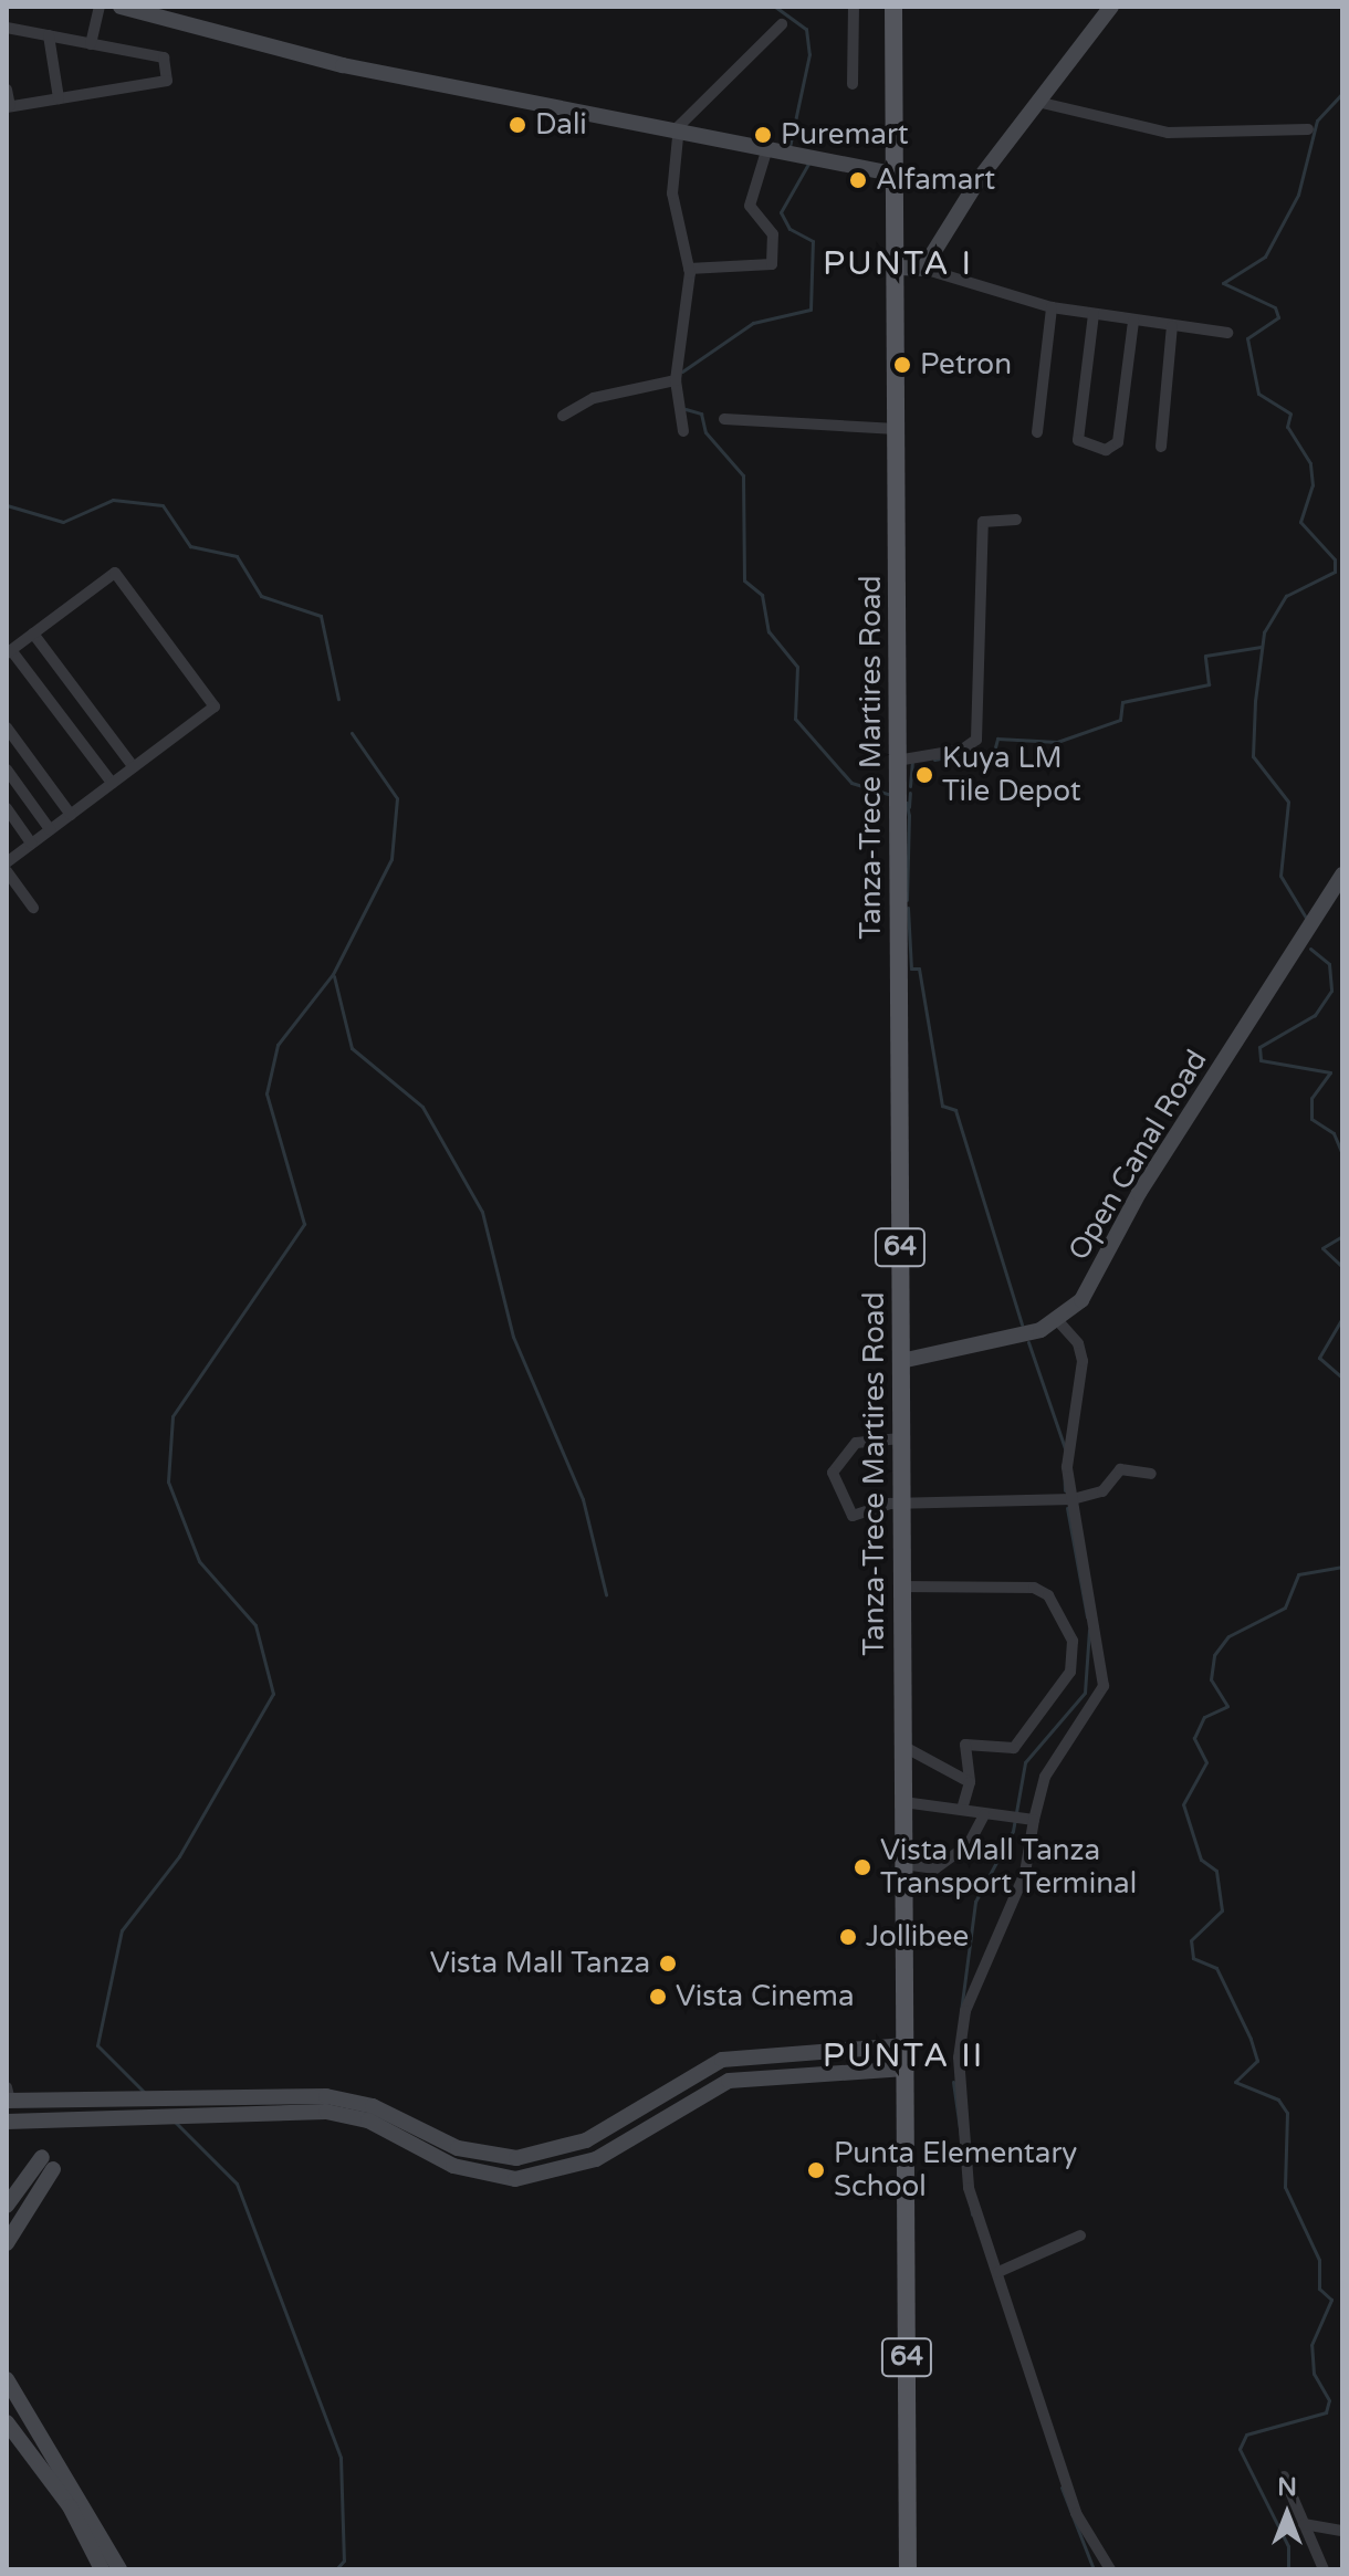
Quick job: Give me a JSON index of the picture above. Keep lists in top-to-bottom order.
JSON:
{
  "streets": {
    "main road": ["Tanza-Trece Martires Road", "64"],
    "street": ["Open Canal Road"]
  },
  "districts": ["PUNTA I", "PUNTA II"],
  "places": [
    "Dali",
    "Puremart",
    "Alfamart",
    "Petron",
    "Kuya LM Tile Depot",
    "Vista Mall Tanza Transport Terminal",
    "Jollibee",
    "Vista Mall Tanza",
    "Vista Cinema",
    "Punta Elementary School"
  ],
  "north": "top"
}
